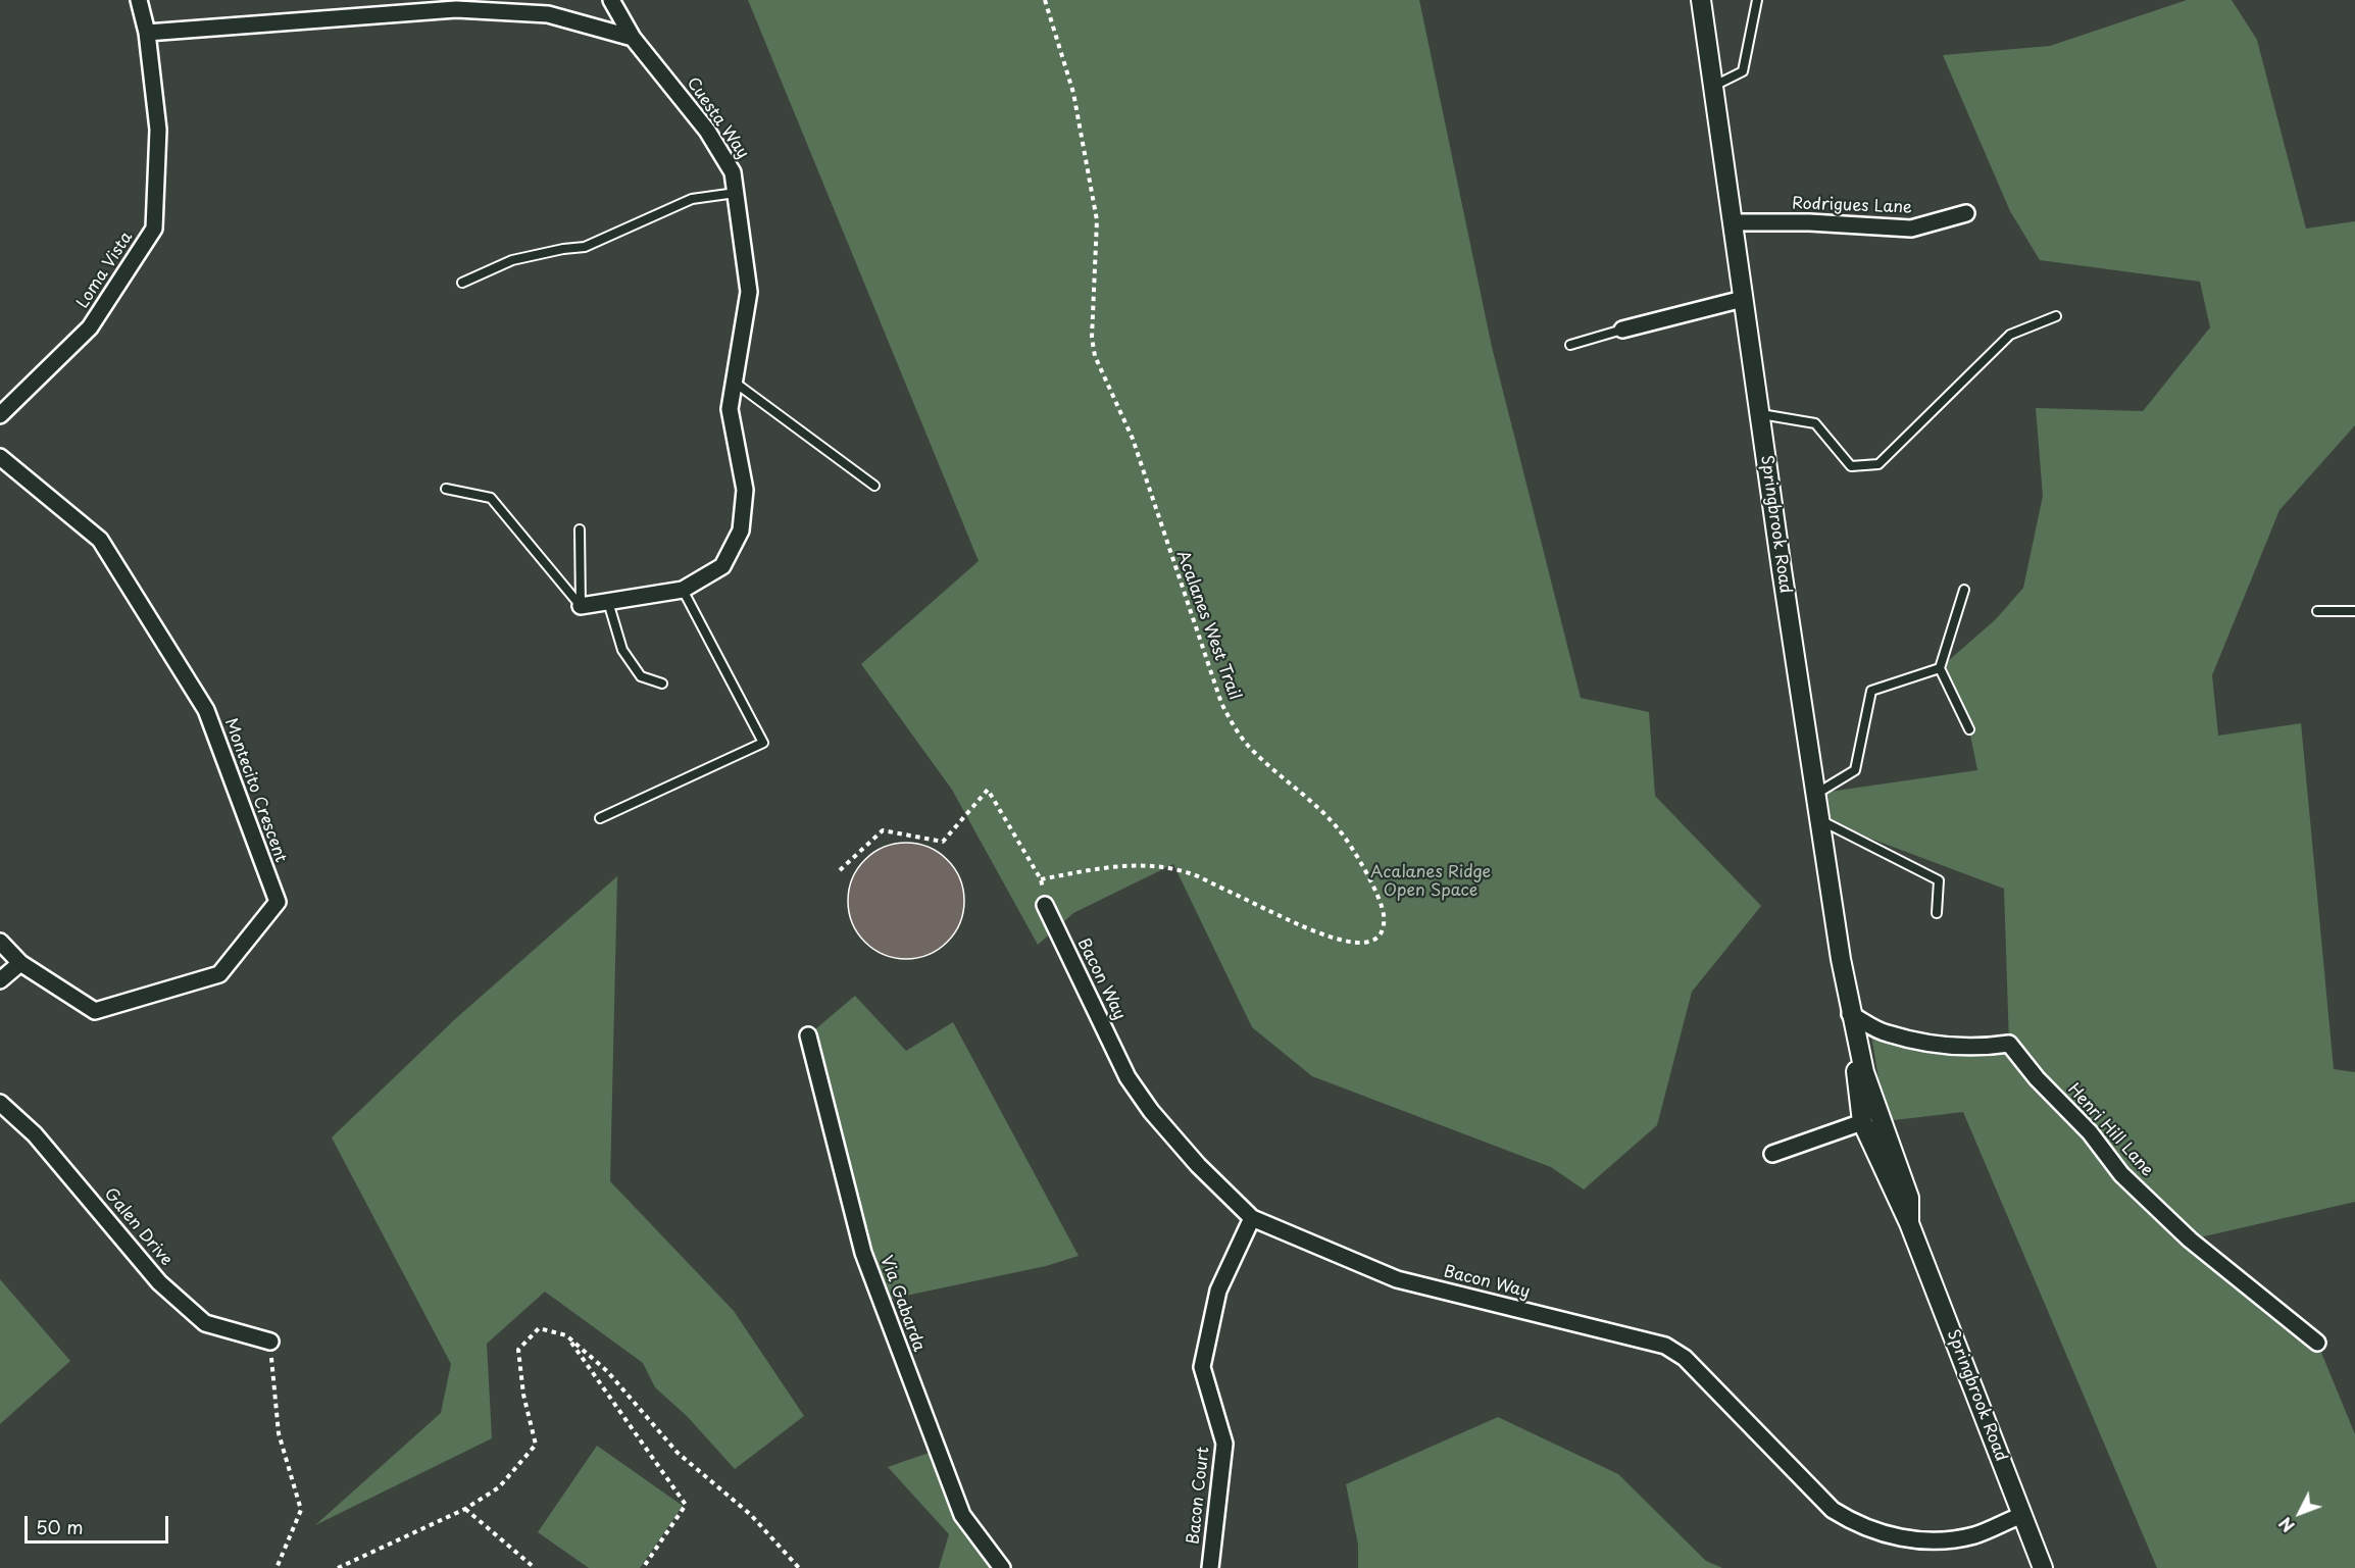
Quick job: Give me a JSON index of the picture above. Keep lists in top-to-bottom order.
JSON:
{
  "streets": {
    "street": [
      "Cuesta Way",
      "Rodrigues Lane",
      "Loma Vista",
      "Springbrook Road",
      "Montecito Crescent",
      "Bacon Way",
      "Henri Hill Lane",
      "Galen Drive",
      "Via Gabarda",
      "Bacon Court"
    ],
    "path": ["Acalanes West Trail"]
  },
  "crossings": [
    ["Rodrigues Lane", "Springbrook Road"],
    ["Springbrook Road", "Bacon Way"],
    ["Springbrook Road", "Henri Hill Lane"],
    ["Bacon Way", "Bacon Court"]
  ],
  "parks": ["Acalanes Ridge Open Space"],
  "scale_bar": "50 m",
  "north": "bottom left"
}
